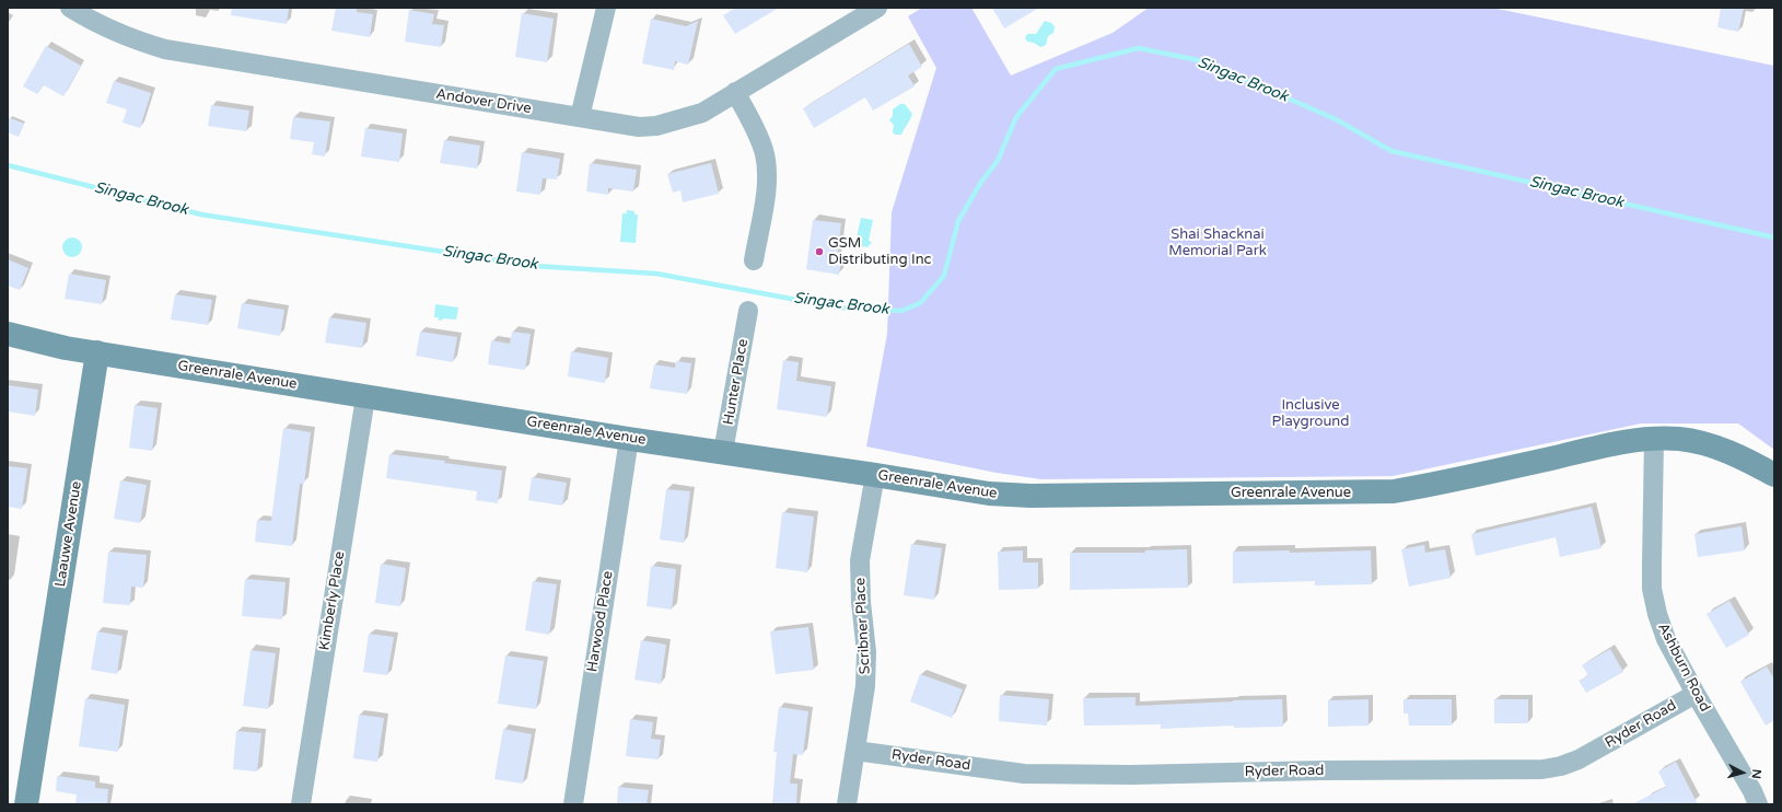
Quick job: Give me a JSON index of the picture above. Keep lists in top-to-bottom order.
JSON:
{
  "streets": {
    "street": [
      "Andover Drive",
      "Greenrale Avenue",
      "Hunter Place",
      "Laauwe Avenue",
      "Kimberly Place",
      "Harwood Place",
      "Scribner Place",
      "Ashburn Road",
      "Ryder Road"
    ]
  },
  "crossings": [
    ["Greenrale Avenue", "Hunter Place"],
    ["Greenrale Avenue", "Laauwe Avenue"],
    ["Greenrale Avenue", "Kimberly Place"],
    ["Greenrale Avenue", "Harwood Place"],
    ["Greenrale Avenue", "Scribner Place"],
    ["Greenrale Avenue", "Ashburn Road"],
    ["Scribner Place", "Ryder Road"],
    ["Ashburn Road", "Ryder Road"]
  ],
  "water": ["Singac Brook"],
  "parks": ["Shai Shacknai Memorial Park", "Inclusive Playground"],
  "places": ["GSM Distributing Inc"],
  "north": "right"
}
